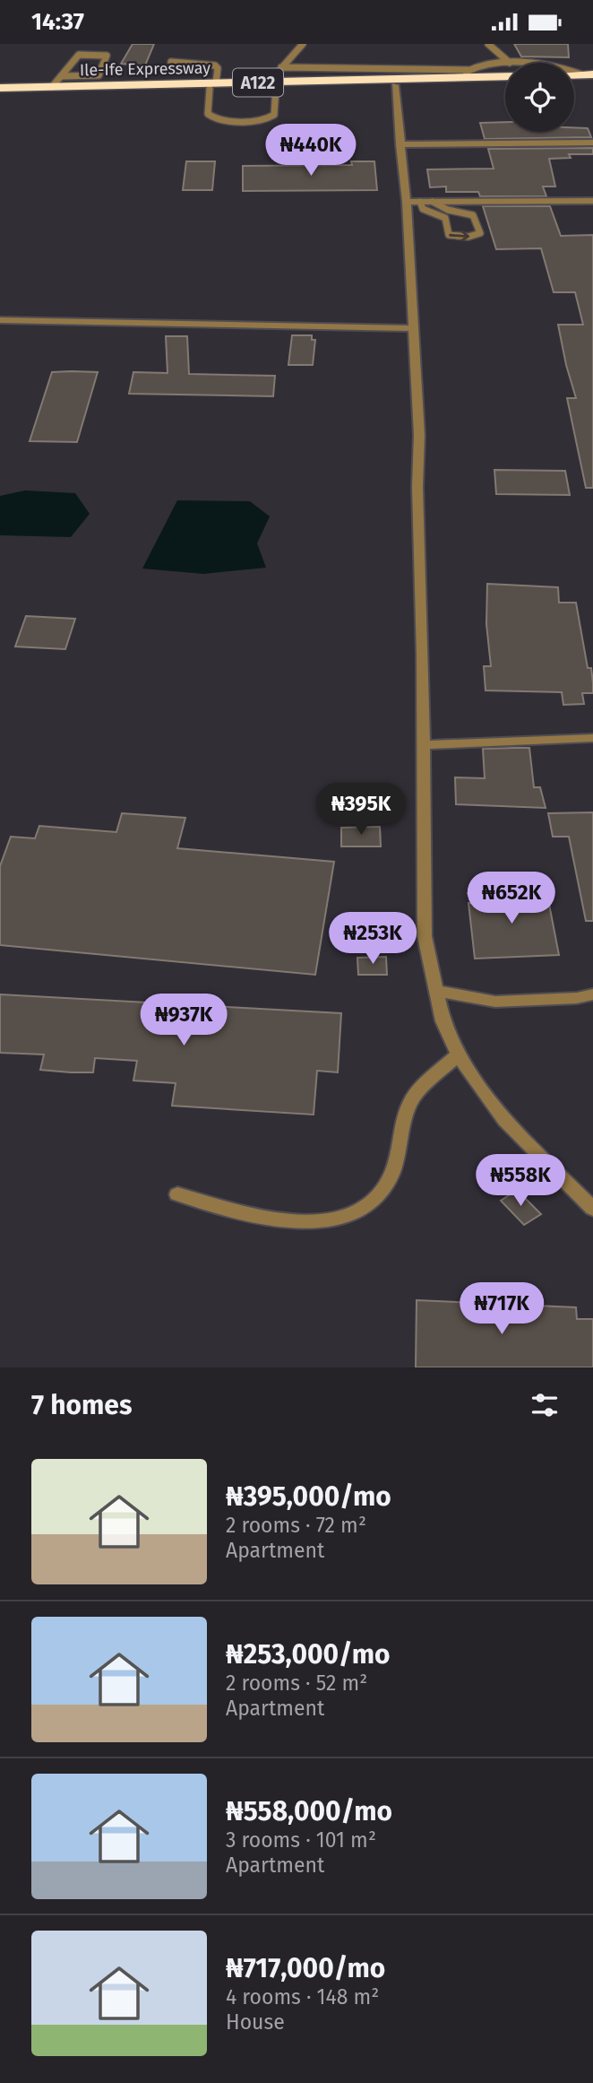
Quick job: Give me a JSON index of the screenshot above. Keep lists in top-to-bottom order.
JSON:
{
  "streets": {
    "highway": ["Ile-Ife Expressway", "A122"]
  },
  "page": {
    "status": "14:37",
    "price": [
      "₦440K",
      "₦395K",
      "₦652K",
      "₦253K",
      "₦937K",
      "₦558K",
      "₦717K"
    ],
    "heading": "7 homes",
    "list": [
      {
        "name": "₦395,000/mo",
        "note": "2 rooms · 72 m² · Apartment"
      },
      {
        "name": "₦253,000/mo",
        "note": "2 rooms · 52 m² · Apartment"
      },
      {
        "name": "₦558,000/mo",
        "note": "3 rooms · 101 m² · Apartment"
      },
      {
        "name": "₦717,000/mo",
        "note": "4 rooms · 148 m² · House"
      }
    ]
  }
}
